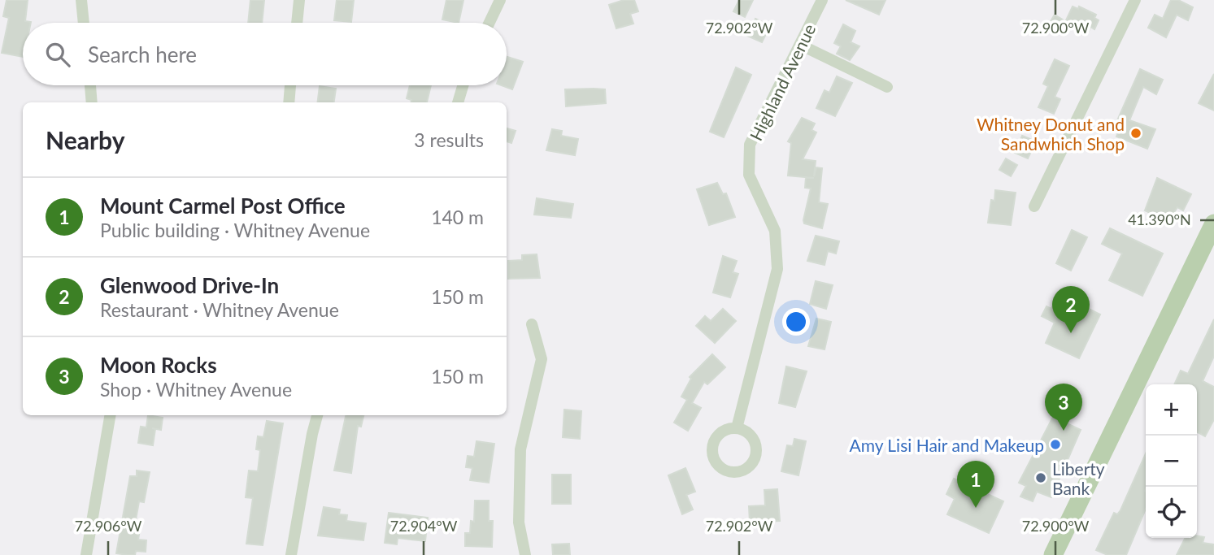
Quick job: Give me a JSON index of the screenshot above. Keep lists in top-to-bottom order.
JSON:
{
  "streets": {
    "street": ["Highland Avenue"]
  },
  "places": ["Whitney Donut and Sandwhich Shop", "Amy Lisi Hair and Makeup", "Liberty Bank"],
  "page": {
    "search": "Search here",
    "heading": ["Nearby", "3 results"],
    "list": [
      {
        "mark": "1",
        "name": "Mount Carmel Post Office",
        "note": "Public building · Whitney Avenue",
        "value": "140 m"
      },
      {
        "mark": "2",
        "name": "Glenwood Drive-In",
        "note": "Restaurant · Whitney Avenue",
        "value": "150 m"
      },
      {
        "mark": "3",
        "name": "Moon Rocks",
        "note": "Shop · Whitney Avenue",
        "value": "150 m"
      }
    ],
    "pins": ["2", "3", "1"],
    "map_buttons": ["+", "−"]
  },
  "coordinates": [
    "72.902°W",
    "72.900°W",
    "41.390°N",
    "72.906°W",
    "72.904°W"
  ]
}
